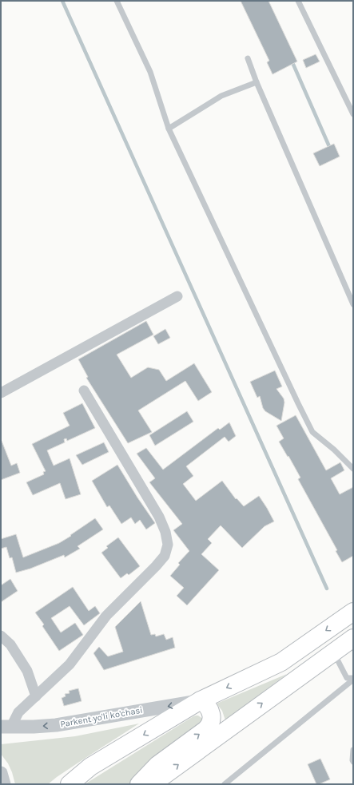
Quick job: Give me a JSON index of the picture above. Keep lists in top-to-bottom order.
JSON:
{
  "streets": {
    "street": ["Parkent yo'li ko'chasi"]
  },
  "one_way": ["Parkent yo'li ko'chasi"]
}
